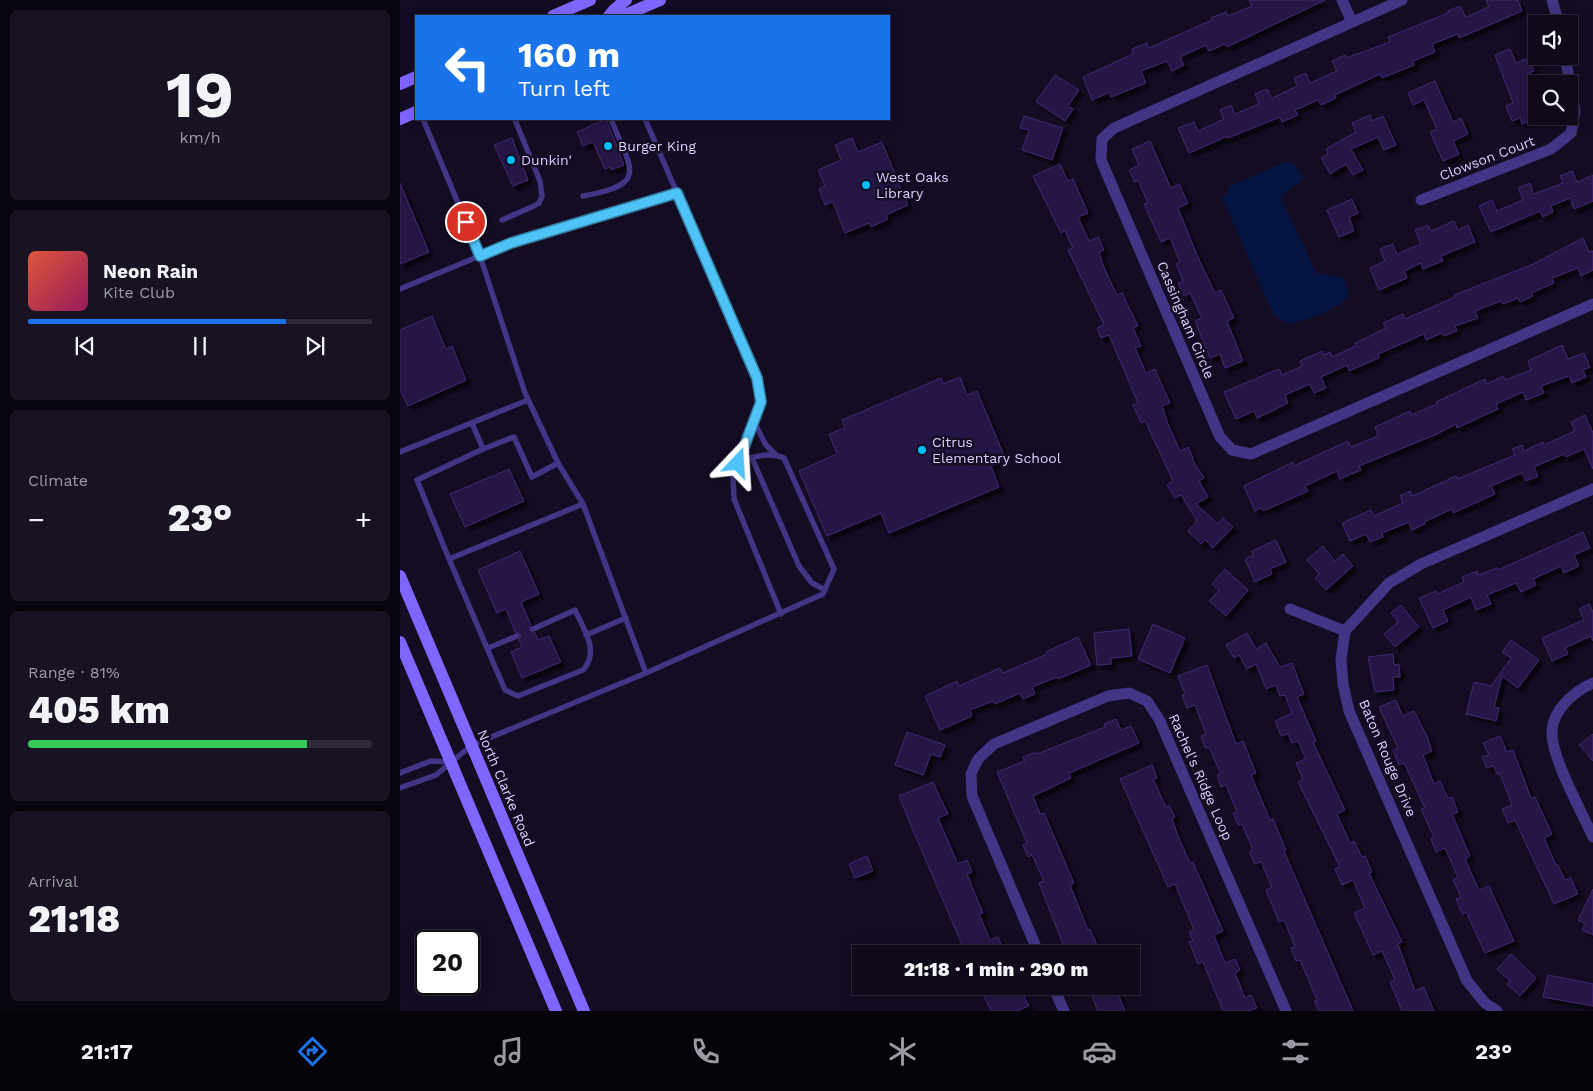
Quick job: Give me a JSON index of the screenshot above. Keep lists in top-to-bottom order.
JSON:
{
  "streets": {
    "street": [
      "Clowson Court",
      "Cassingham Circle",
      "Baton Rouge Drive",
      "Rachel's Ridge Loop",
      "North Clarke Road"
    ]
  },
  "places": [
    "Burger King",
    "Dunkin'",
    "West Oaks Library",
    "Citrus Elementary School"
  ],
  "page": {
    "tile": [
      ["19", "km/h"],
      "Climate",
      ["Range · 81%", "405 km"],
      ["Arrival", "21:18"]
    ],
    "turn": ["160 m", "Turn left"],
    "song": ["Neon Rain", "Kite Club"],
    "heat": ["−", "23°", "+"],
    "limit": "20",
    "trip": "21:18 · 1 min · 290 m",
    "tabs": ["21:17", "23°"]
  }
}
